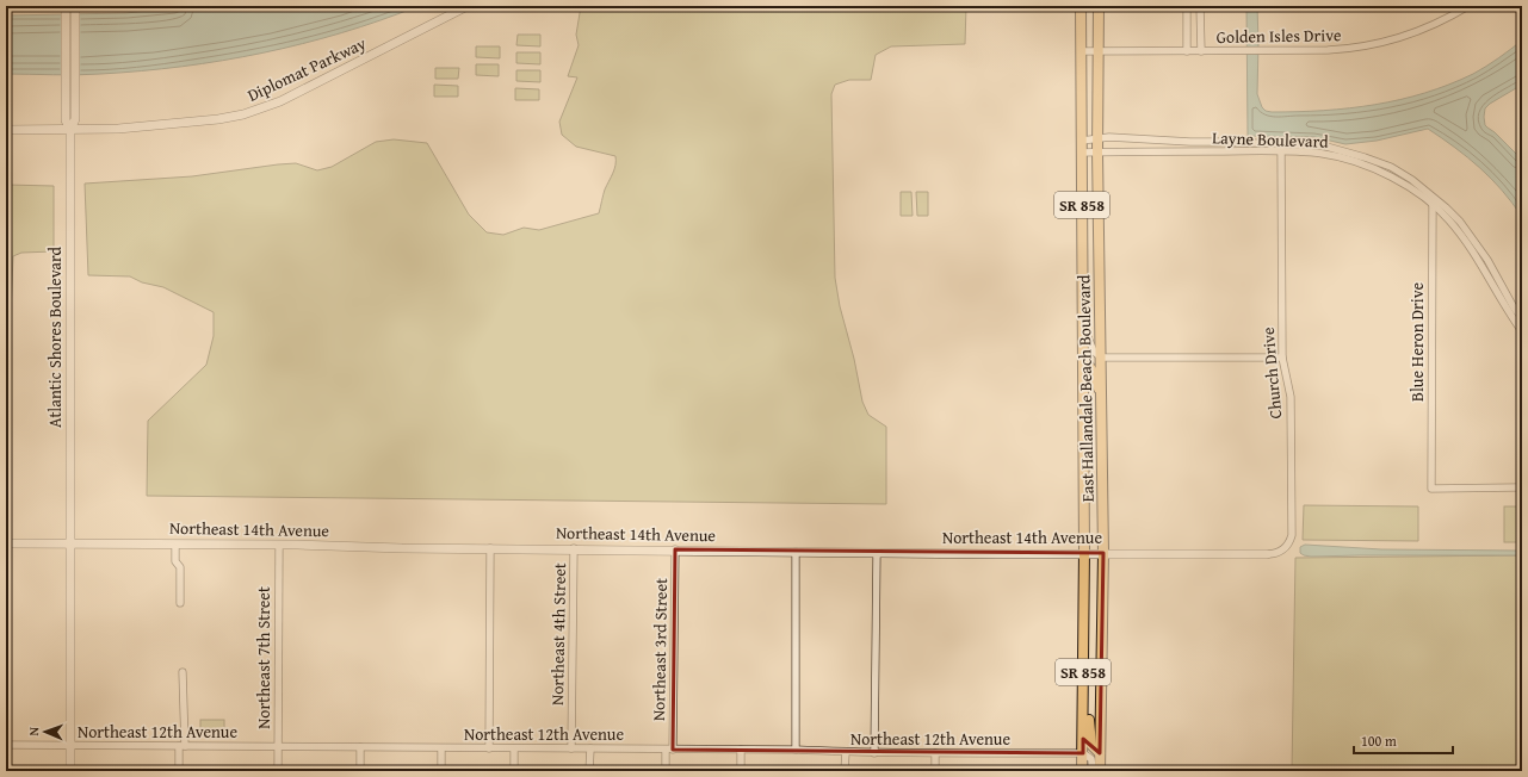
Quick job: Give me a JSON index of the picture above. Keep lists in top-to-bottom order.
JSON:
{
  "streets": {
    "main road": ["SR 858", "East Hallandale Beach Boulevard"],
    "street": [
      "Golden Isles Drive",
      "Diplomat Parkway",
      "Layne Boulevard",
      "Atlantic Shores Boulevard",
      "Blue Heron Drive",
      "Church Drive",
      "Northeast 14th Avenue",
      "Northeast 4th Street",
      "Northeast 3rd Street",
      "Northeast 7th Street",
      "Northeast 12th Avenue"
    ]
  },
  "crossings": [
    ["Golden Isles Drive", "East Hallandale Beach Boulevard"],
    ["Diplomat Parkway", "Atlantic Shores Boulevard"],
    ["Layne Boulevard", "Blue Heron Drive"],
    ["Layne Boulevard", "Church Drive"],
    ["Layne Boulevard", "East Hallandale Beach Boulevard"],
    ["Atlantic Shores Boulevard", "Northeast 14th Avenue"],
    ["Atlantic Shores Boulevard", "Northeast 12th Avenue"],
    ["Church Drive", "Northeast 14th Avenue"],
    ["East Hallandale Beach Boulevard", "Northeast 14th Avenue"],
    ["East Hallandale Beach Boulevard", "Northeast 12th Avenue"],
    ["Northeast 14th Avenue", "Northeast 4th Street"],
    ["Northeast 14th Avenue", "Northeast 3rd Street"],
    ["Northeast 14th Avenue", "Northeast 7th Street"],
    ["Northeast 4th Street", "Northeast 12th Avenue"],
    ["Northeast 3rd Street", "Northeast 12th Avenue"],
    ["Northeast 7th Street", "Northeast 12th Avenue"]
  ],
  "scale_bar": "100 m",
  "north": "left"
}
